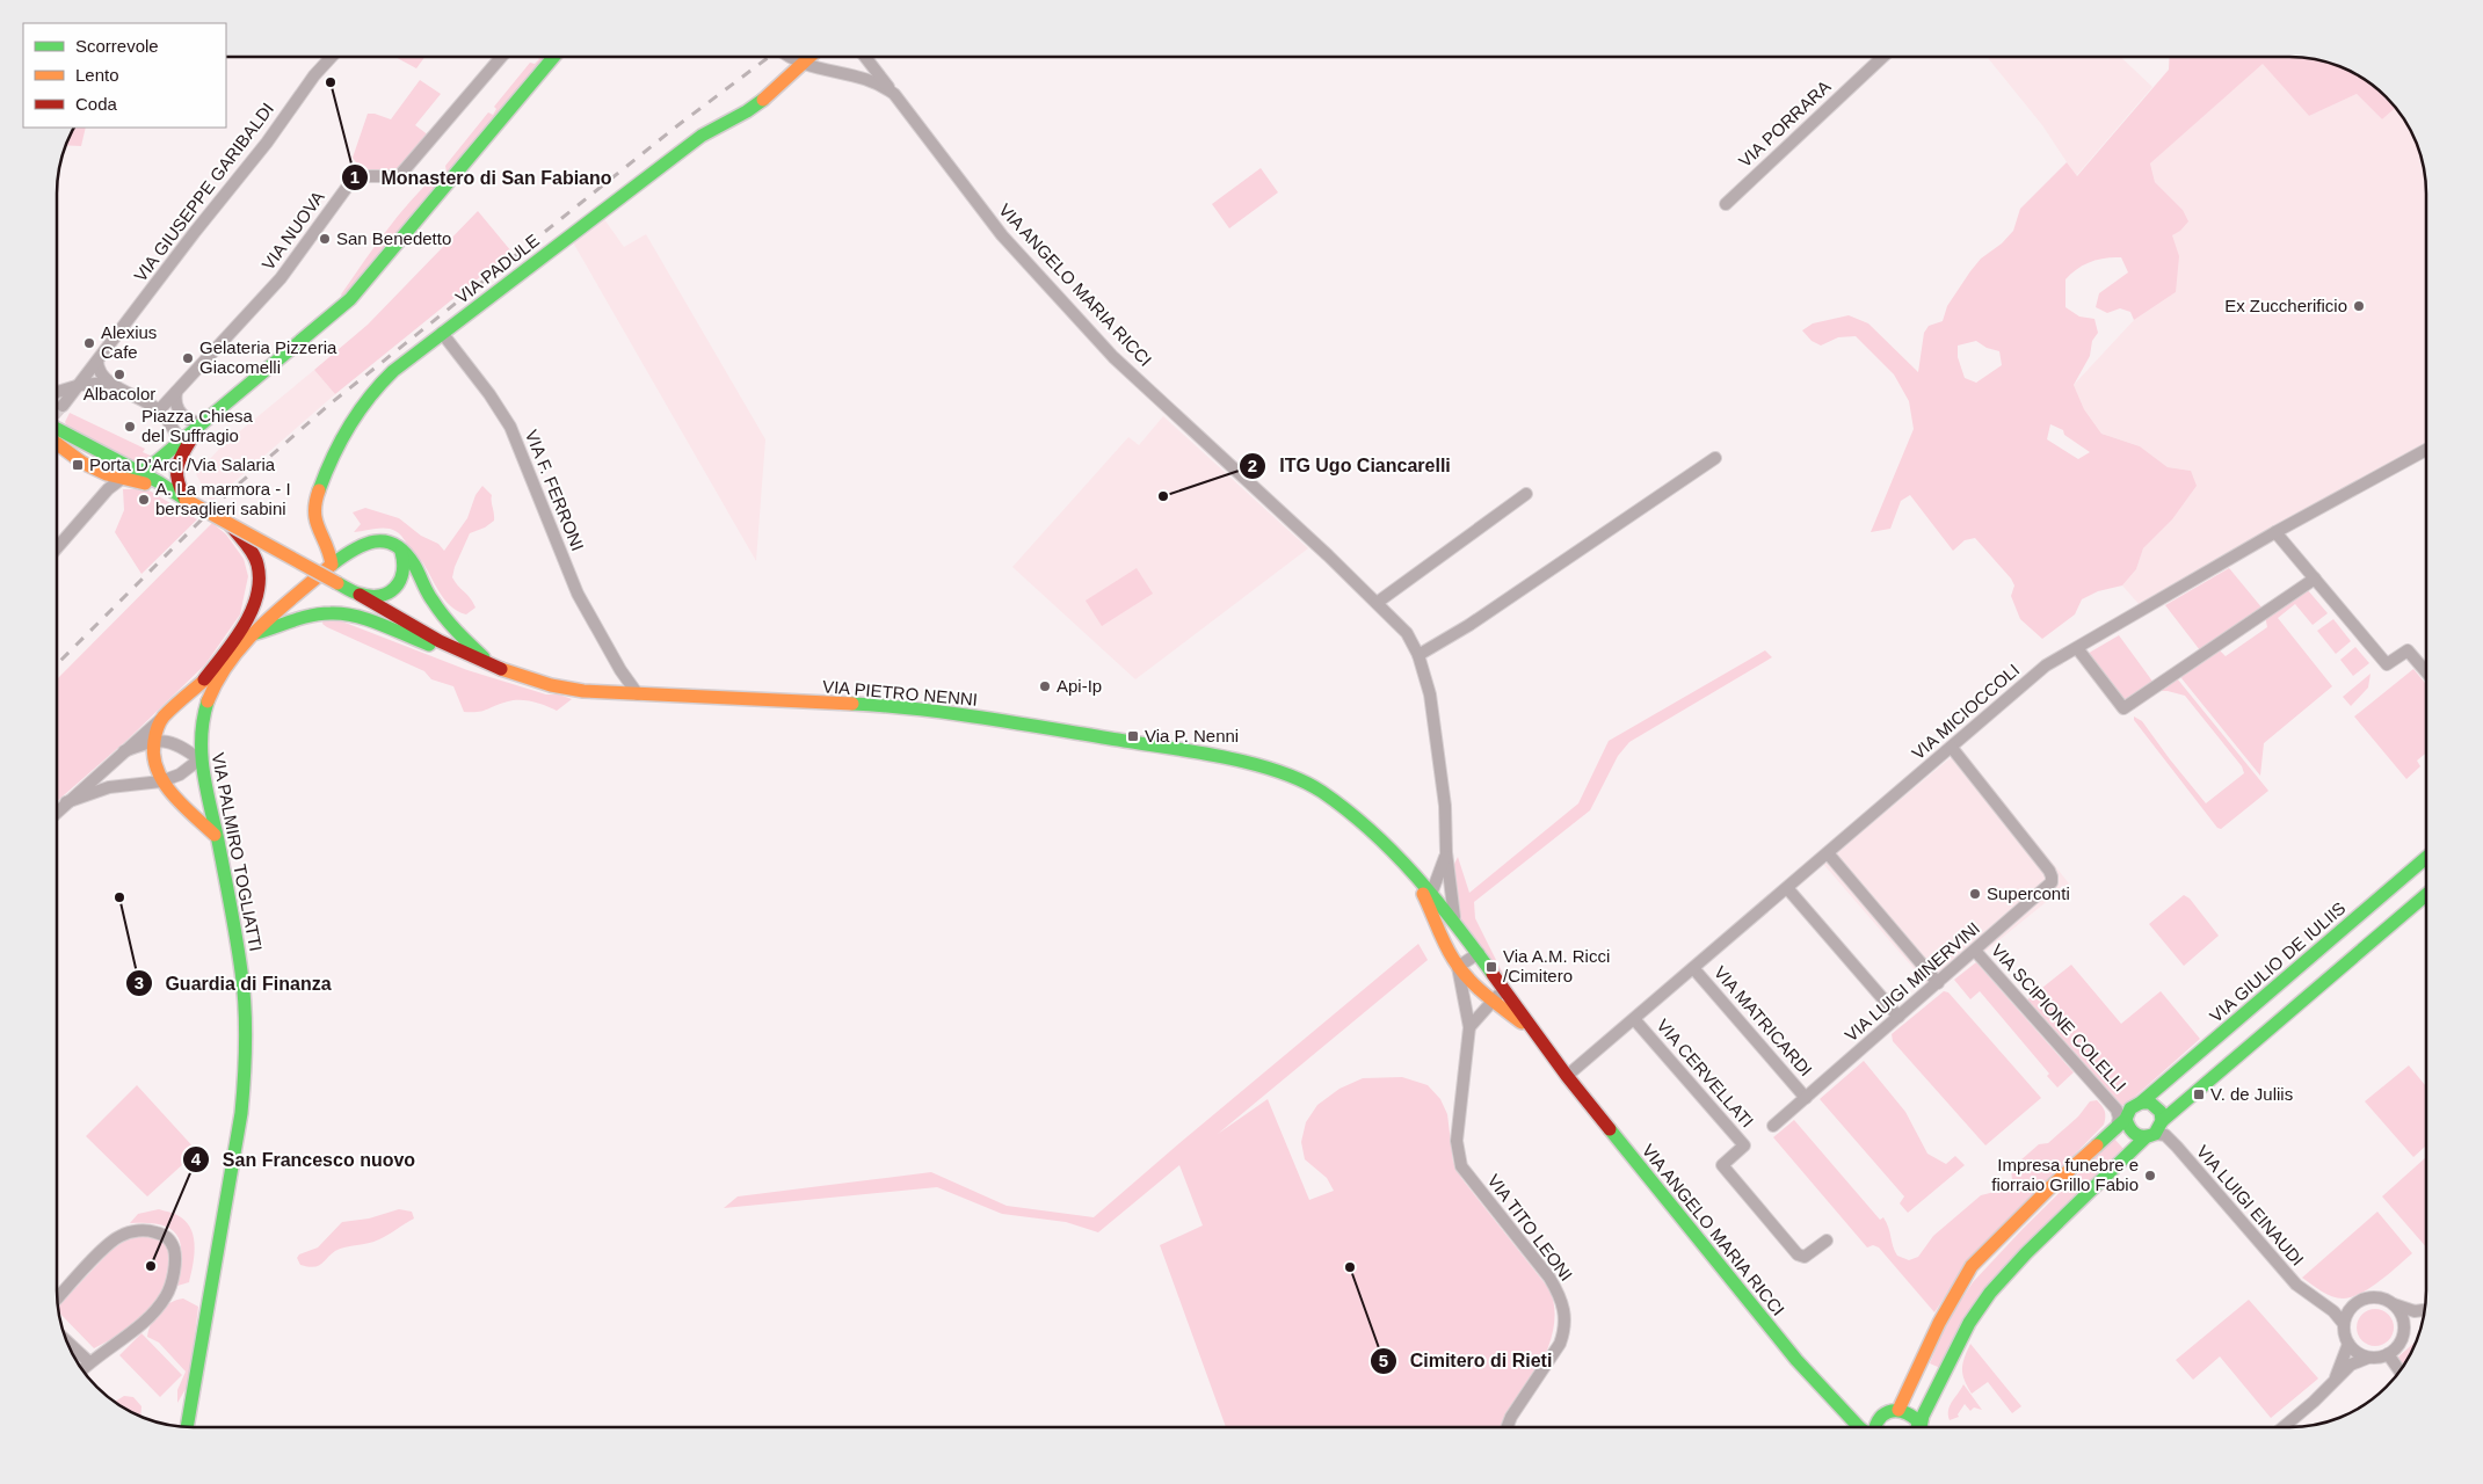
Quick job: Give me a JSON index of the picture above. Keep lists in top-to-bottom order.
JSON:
{
  "streets": {
    "main road": [
      "VIA PADULE",
      "VIA ANGELO MARIA RICCI",
      "VIA PIETRO NENNI",
      "VIA PALMIRO TOGLIATTI",
      "VIA GIULIO DE IULIIS"
    ],
    "street": [
      "VIA PORRARA",
      "VIA GIUSEPPE GARIBALDI",
      "VIA NUOVA",
      "VIA F. FERRONI",
      "VIA MICIOCCOLI",
      "VIA LUIGI MINERVINI",
      "VIA SCIPIONE COLELLI",
      "VIA MATRICARDI",
      "VIA CERVELLATI",
      "VIA LUIGI EINAUDI",
      "VIA TITO LEONI"
    ]
  },
  "crossings": [
    ["VIA PADULE", "VIA ANGELO MARIA RICCI"],
    ["VIA PADULE", "VIA F. FERRONI"],
    ["VIA PADULE", "VIA PALMIRO TOGLIATTI"],
    ["VIA ANGELO MARIA RICCI", "VIA PIETRO NENNI"],
    ["VIA ANGELO MARIA RICCI", "VIA MICIOCCOLI"],
    ["VIA ANGELO MARIA RICCI", "VIA TITO LEONI"],
    ["VIA F. FERRONI", "VIA PIETRO NENNI"],
    ["VIA MICIOCCOLI", "VIA LUIGI MINERVINI"],
    ["VIA MICIOCCOLI", "VIA MATRICARDI"],
    ["VIA MICIOCCOLI", "VIA CERVELLATI"],
    ["VIA GIULIO DE IULIIS", "VIA SCIPIONE COLELLI"],
    ["VIA GIULIO DE IULIIS", "VIA LUIGI EINAUDI"],
    ["VIA LUIGI MINERVINI", "VIA SCIPIONE COLELLI"],
    ["VIA LUIGI MINERVINI", "VIA MATRICARDI"],
    ["VIA SCIPIONE COLELLI", "VIA LUIGI EINAUDI"]
  ],
  "places": {
    "other": [
      "Monastero di San Fabiano",
      "San Benedetto",
      "Ex Zuccherificio",
      "Alexius Cafe",
      "Gelateria Pizzeria Giacomelli",
      "Albacolor",
      "Piazza Chiesa del Suffragio",
      "ITG Ugo Ciancarelli",
      "A. La marmora - I bersaglieri sabini",
      "Api-Ip",
      "Superconti",
      "Guardia di Finanza",
      "Impresa funebre e fiorraio Grillo Fabio",
      "San Francesco nuovo",
      "Cimitero di Rieti"
    ],
    "transit": [
      "Porta D'Arci /Via Salaria",
      "Via P. Nenni",
      "Via A.M. Ricci /Cimitero",
      "V. de Juliis"
    ]
  },
  "legend": ["Scorrevole", "Lento", "Coda"]
}
